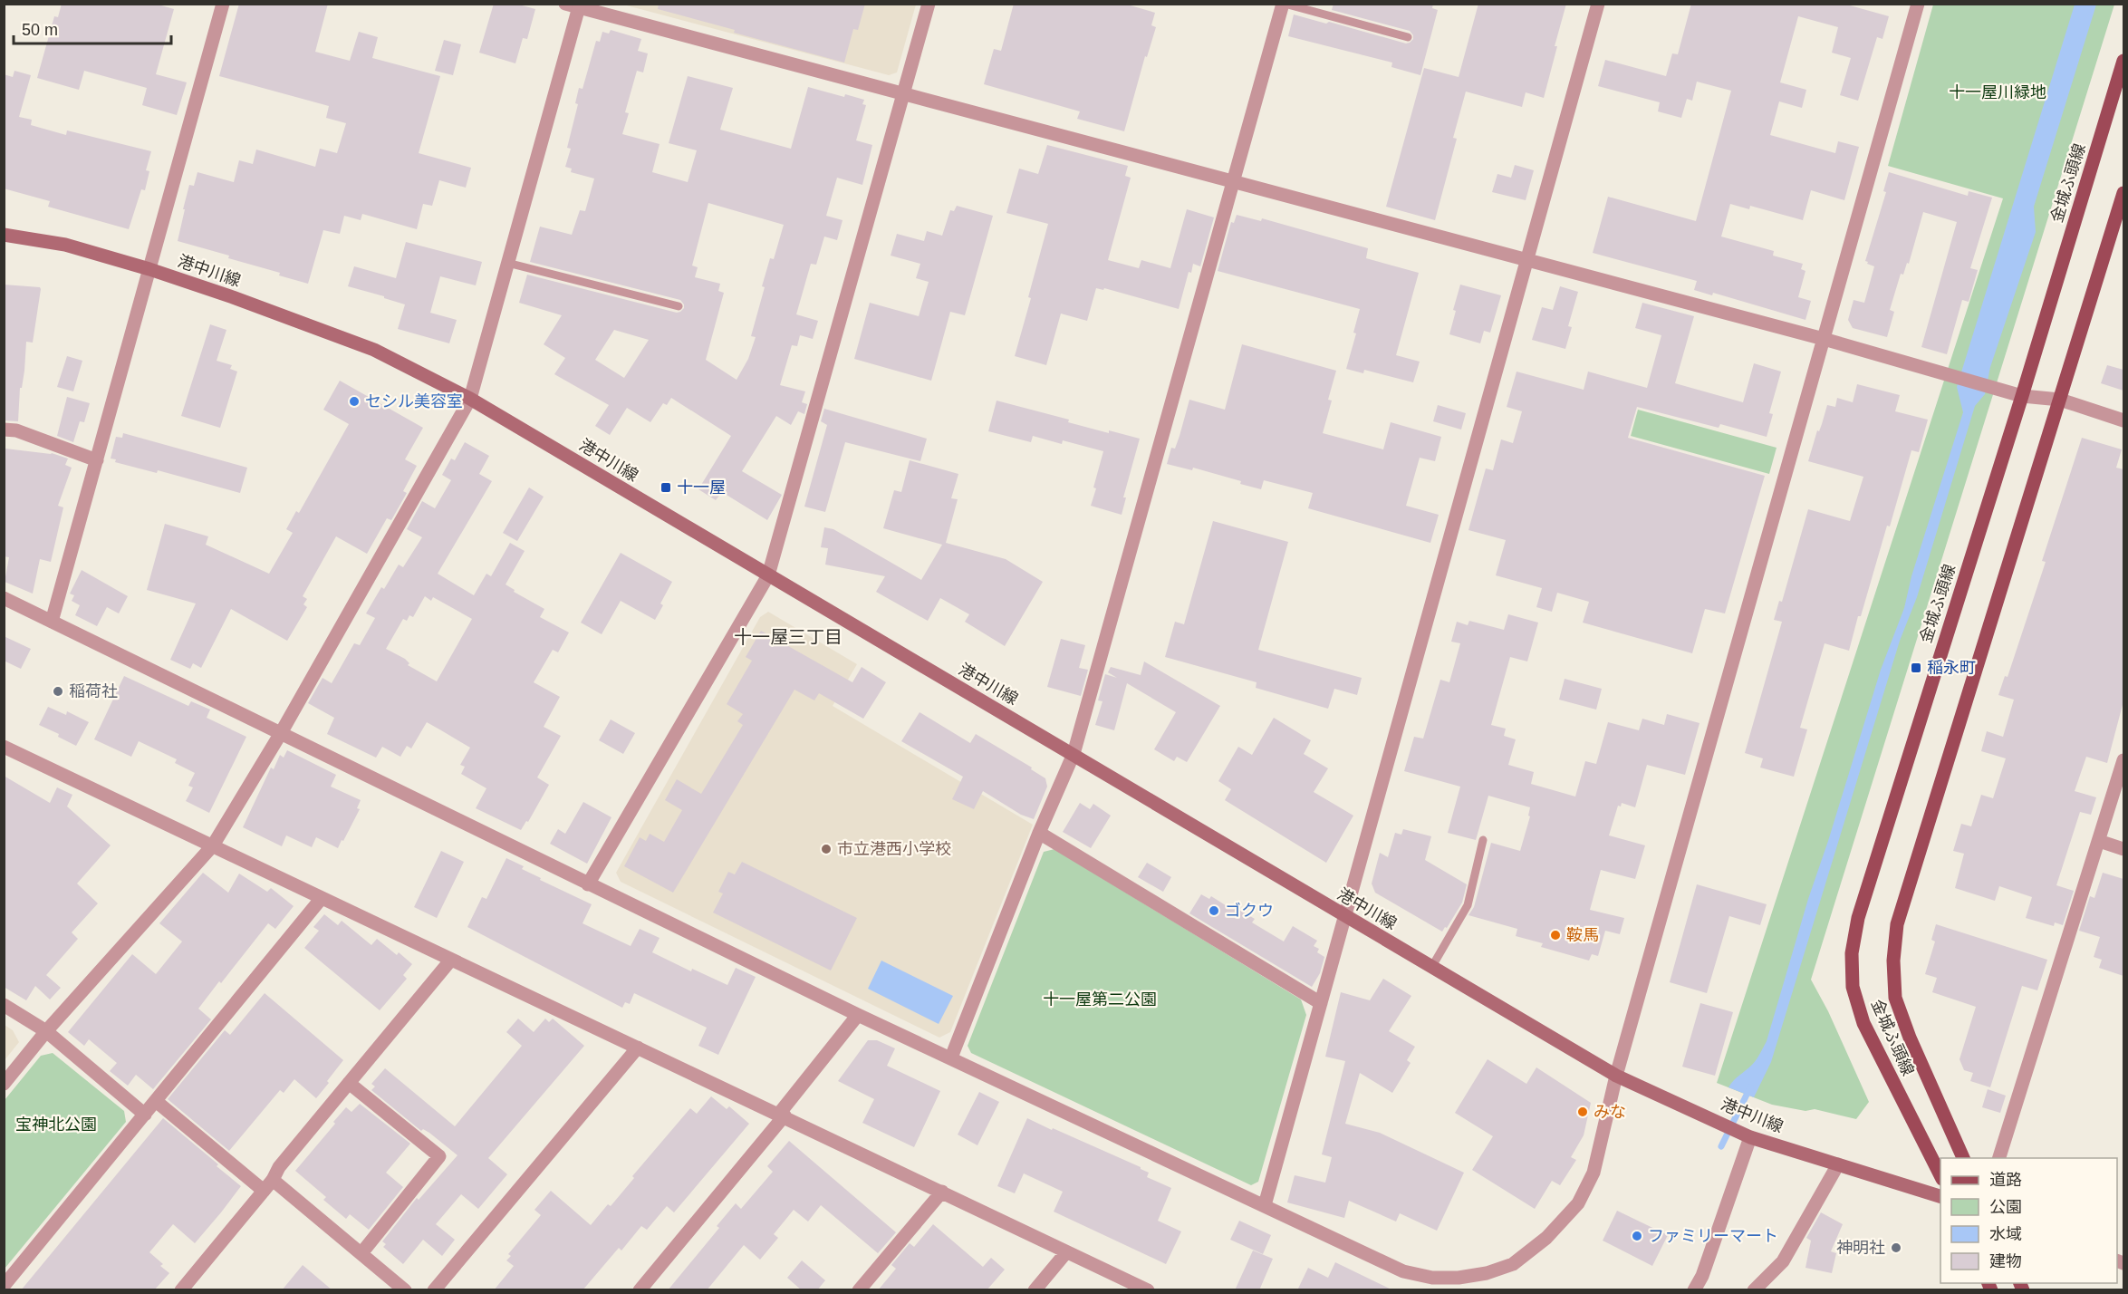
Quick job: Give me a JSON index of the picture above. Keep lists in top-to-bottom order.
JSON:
{
  "streets": {
    "main road": ["金城ふ頭線", "港中川線"]
  },
  "districts": ["十一屋三丁目"],
  "parks": ["十一屋川緑地", "十一屋第二公園", "宝神北公園"],
  "places": {
    "other": [
      "セシル美容室",
      "稲荷社",
      "市立港西小学校",
      "ゴクウ",
      "鞍馬",
      "みな",
      "ファミリーマート",
      "神明社"
    ],
    "transit": ["十一屋", "稲永町"]
  },
  "legend": [
    "道路",
    "公園",
    "水域",
    "建物"
  ],
  "scale_bar": "50 m"
}
